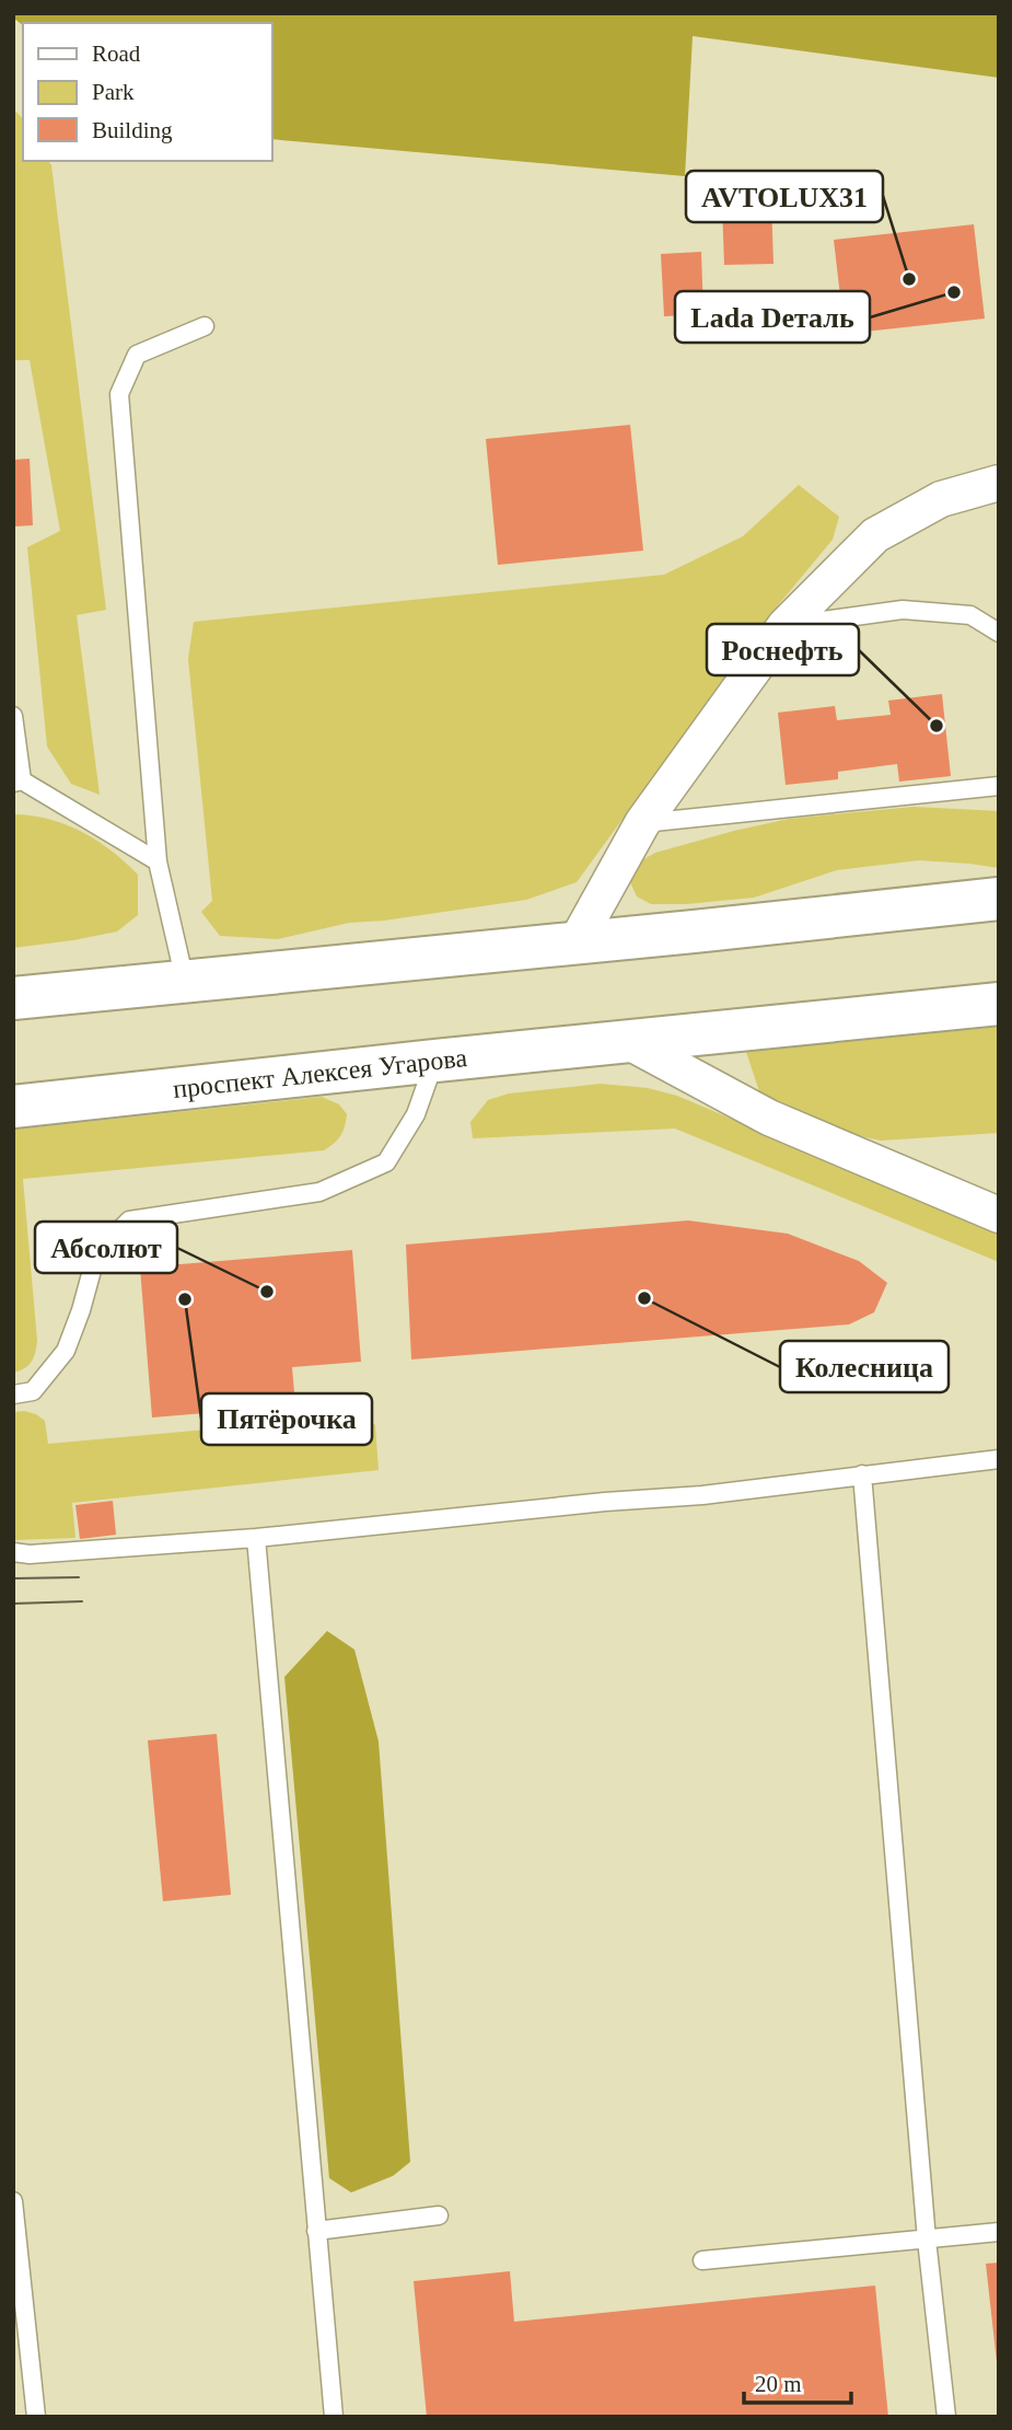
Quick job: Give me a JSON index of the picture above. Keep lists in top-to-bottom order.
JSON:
{
  "streets": {
    "main road": ["проспект Алексея Угарова"]
  },
  "places": [
    "AVTOLUX31",
    "Lada Dеталь",
    "Роснефть",
    "Абсолют",
    "Колесница",
    "Пятёрочка"
  ],
  "legend": ["Road", "Park", "Building"],
  "scale_bar": "20 m"
}
